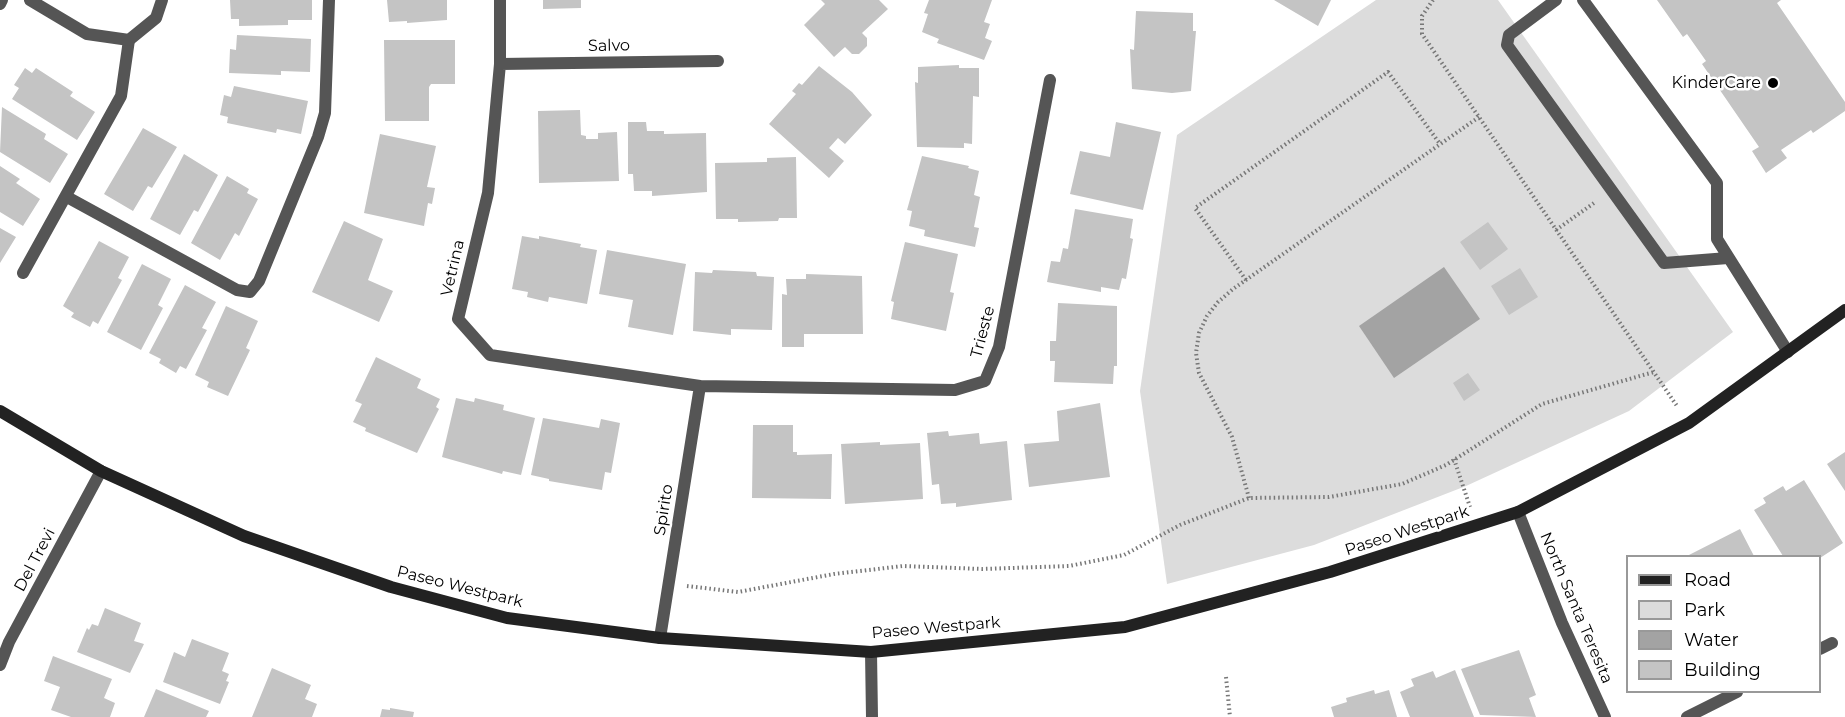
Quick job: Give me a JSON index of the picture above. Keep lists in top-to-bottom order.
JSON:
{
  "streets": {
    "street": [
      "Salvo",
      "Vetrina",
      "Trieste",
      "Spirito",
      "Paseo Westpark",
      "Del Trevi",
      "North Santa Teresita"
    ]
  },
  "crossings": [
    ["Salvo", "Vetrina"],
    ["Vetrina", "Trieste"],
    ["Vetrina", "Spirito"],
    ["Trieste", "Spirito"],
    ["Spirito", "Paseo Westpark"],
    ["Paseo Westpark", "Del Trevi"],
    ["Paseo Westpark", "North Santa Teresita"]
  ],
  "places": ["KinderCare"],
  "legend": [
    "Road",
    "Park",
    "Water",
    "Building"
  ]
}
